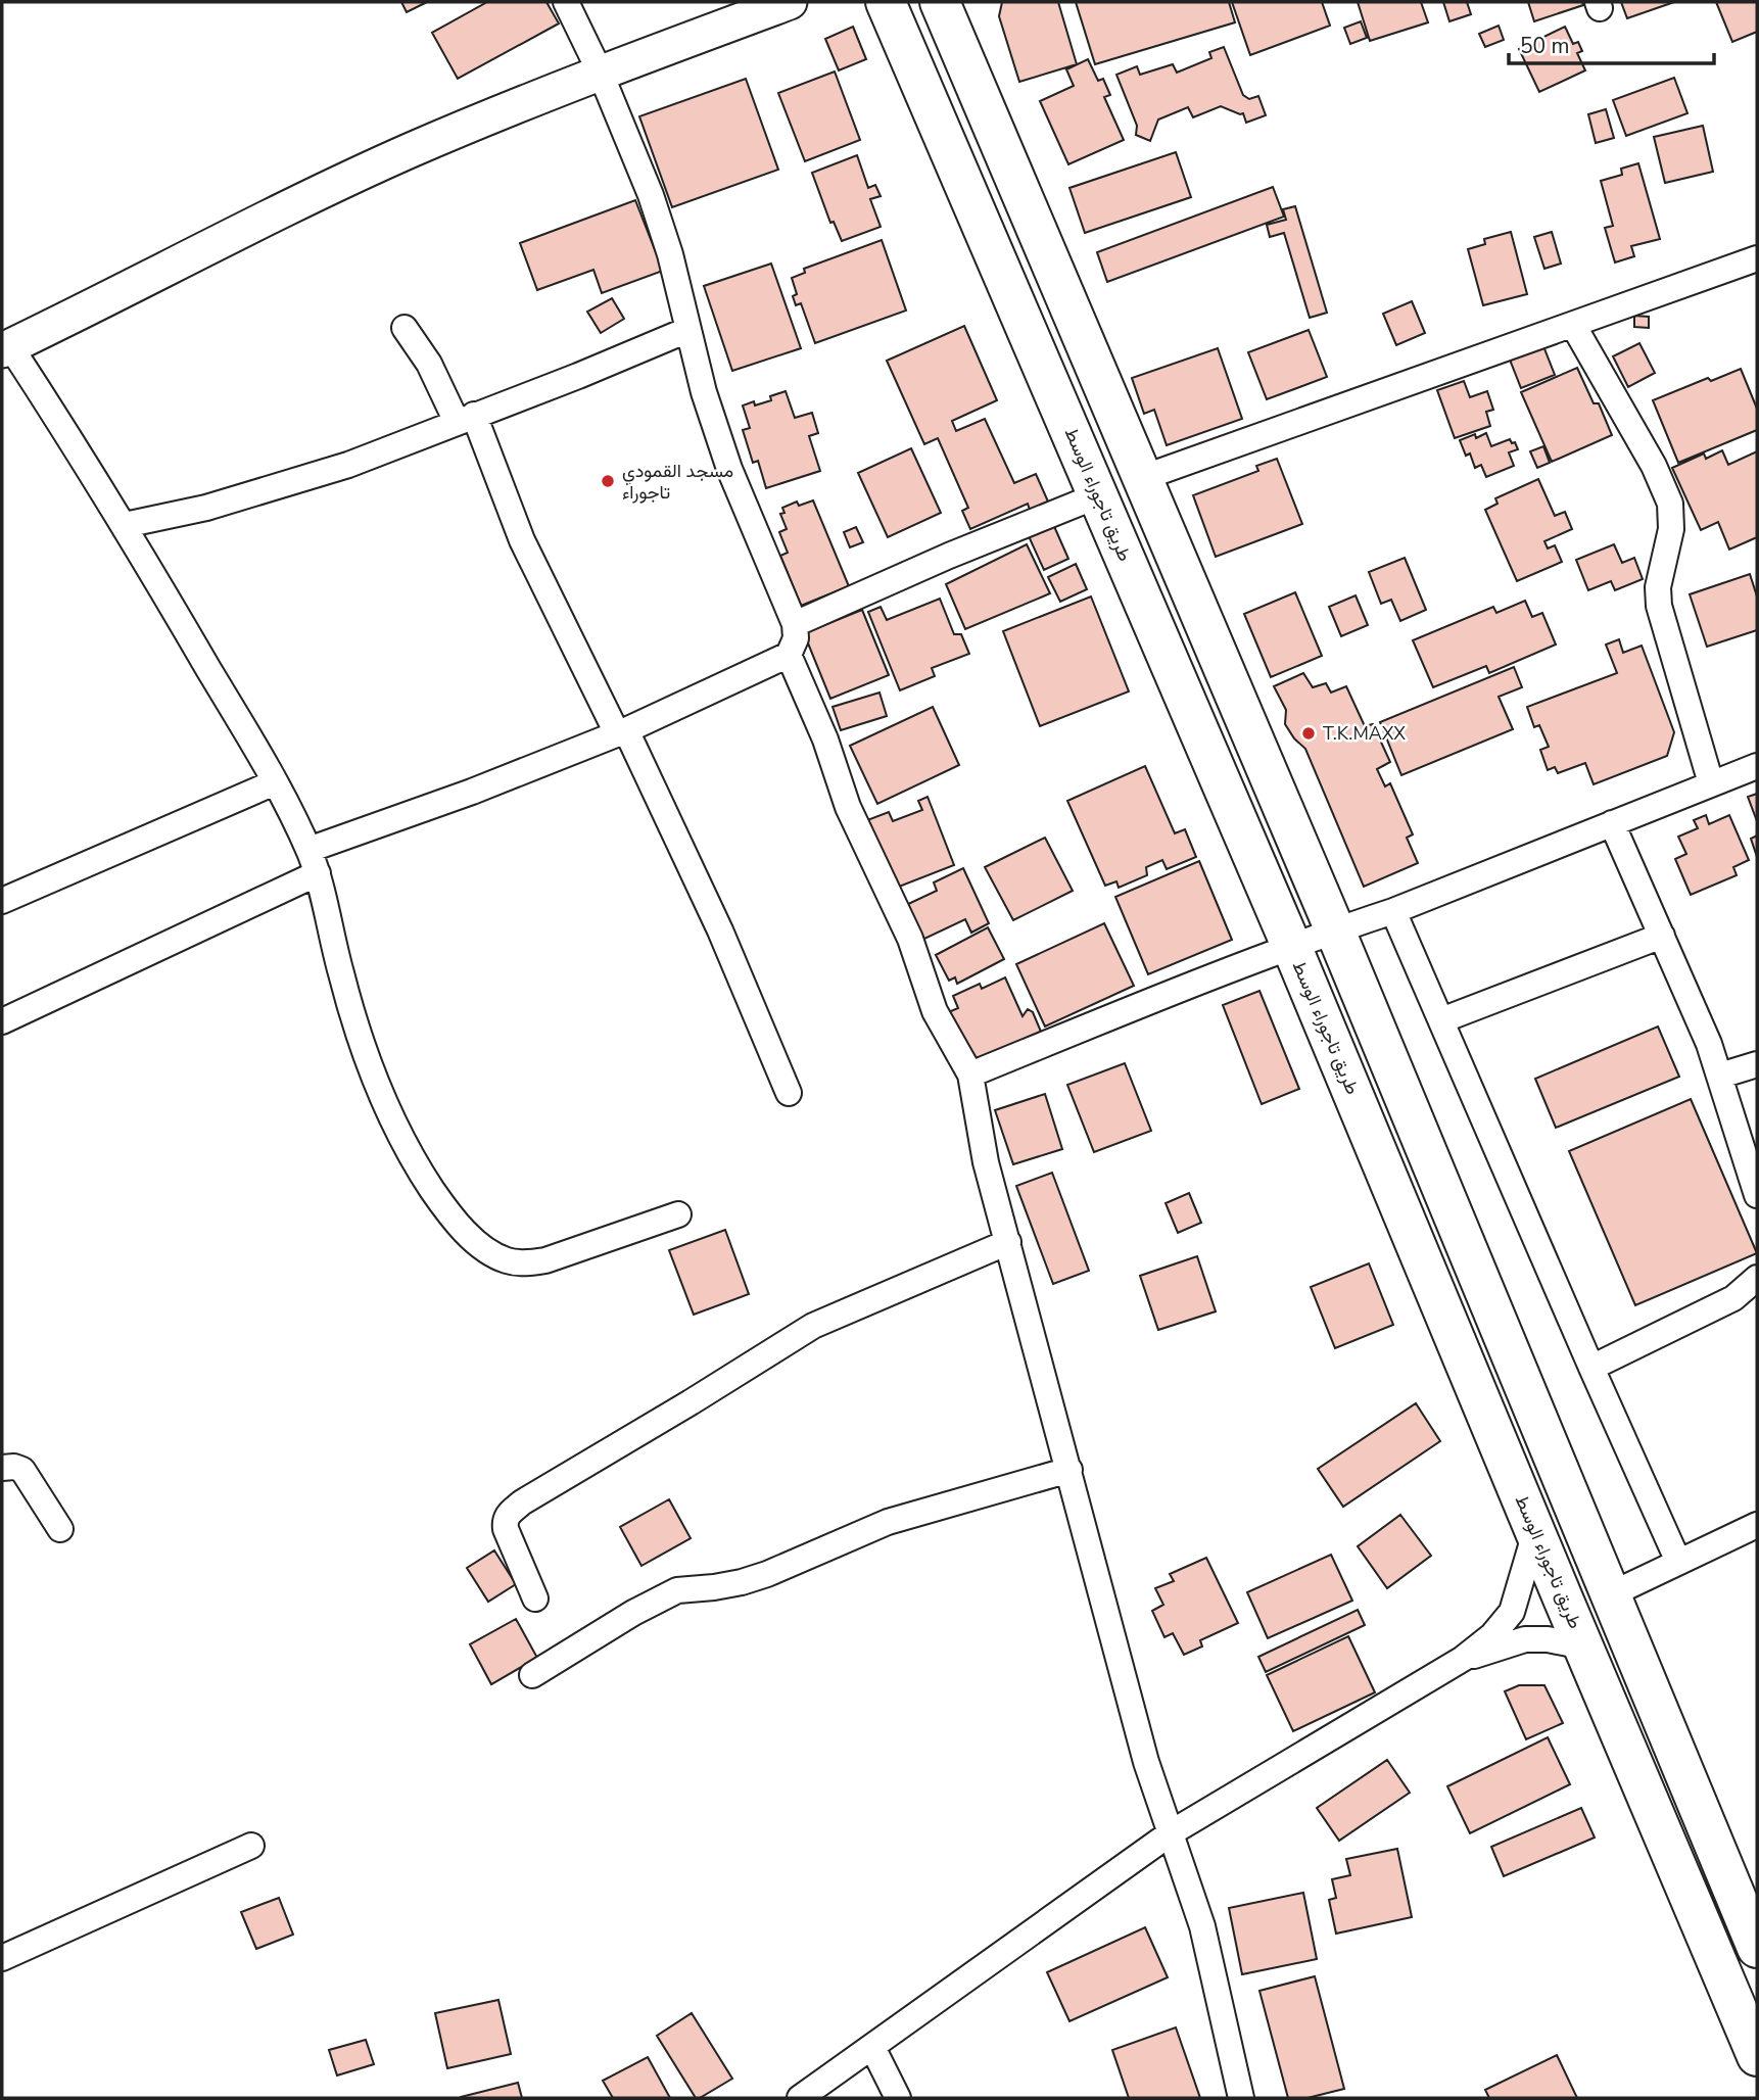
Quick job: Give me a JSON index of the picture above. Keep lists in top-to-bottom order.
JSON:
{
  "streets": {
    "main road": ["طريق تاجوراء الوسط"]
  },
  "places": ["مسجد القمودي تاجوراء", "T.K.MAXX"],
  "scale_bar": "50 m"
}
